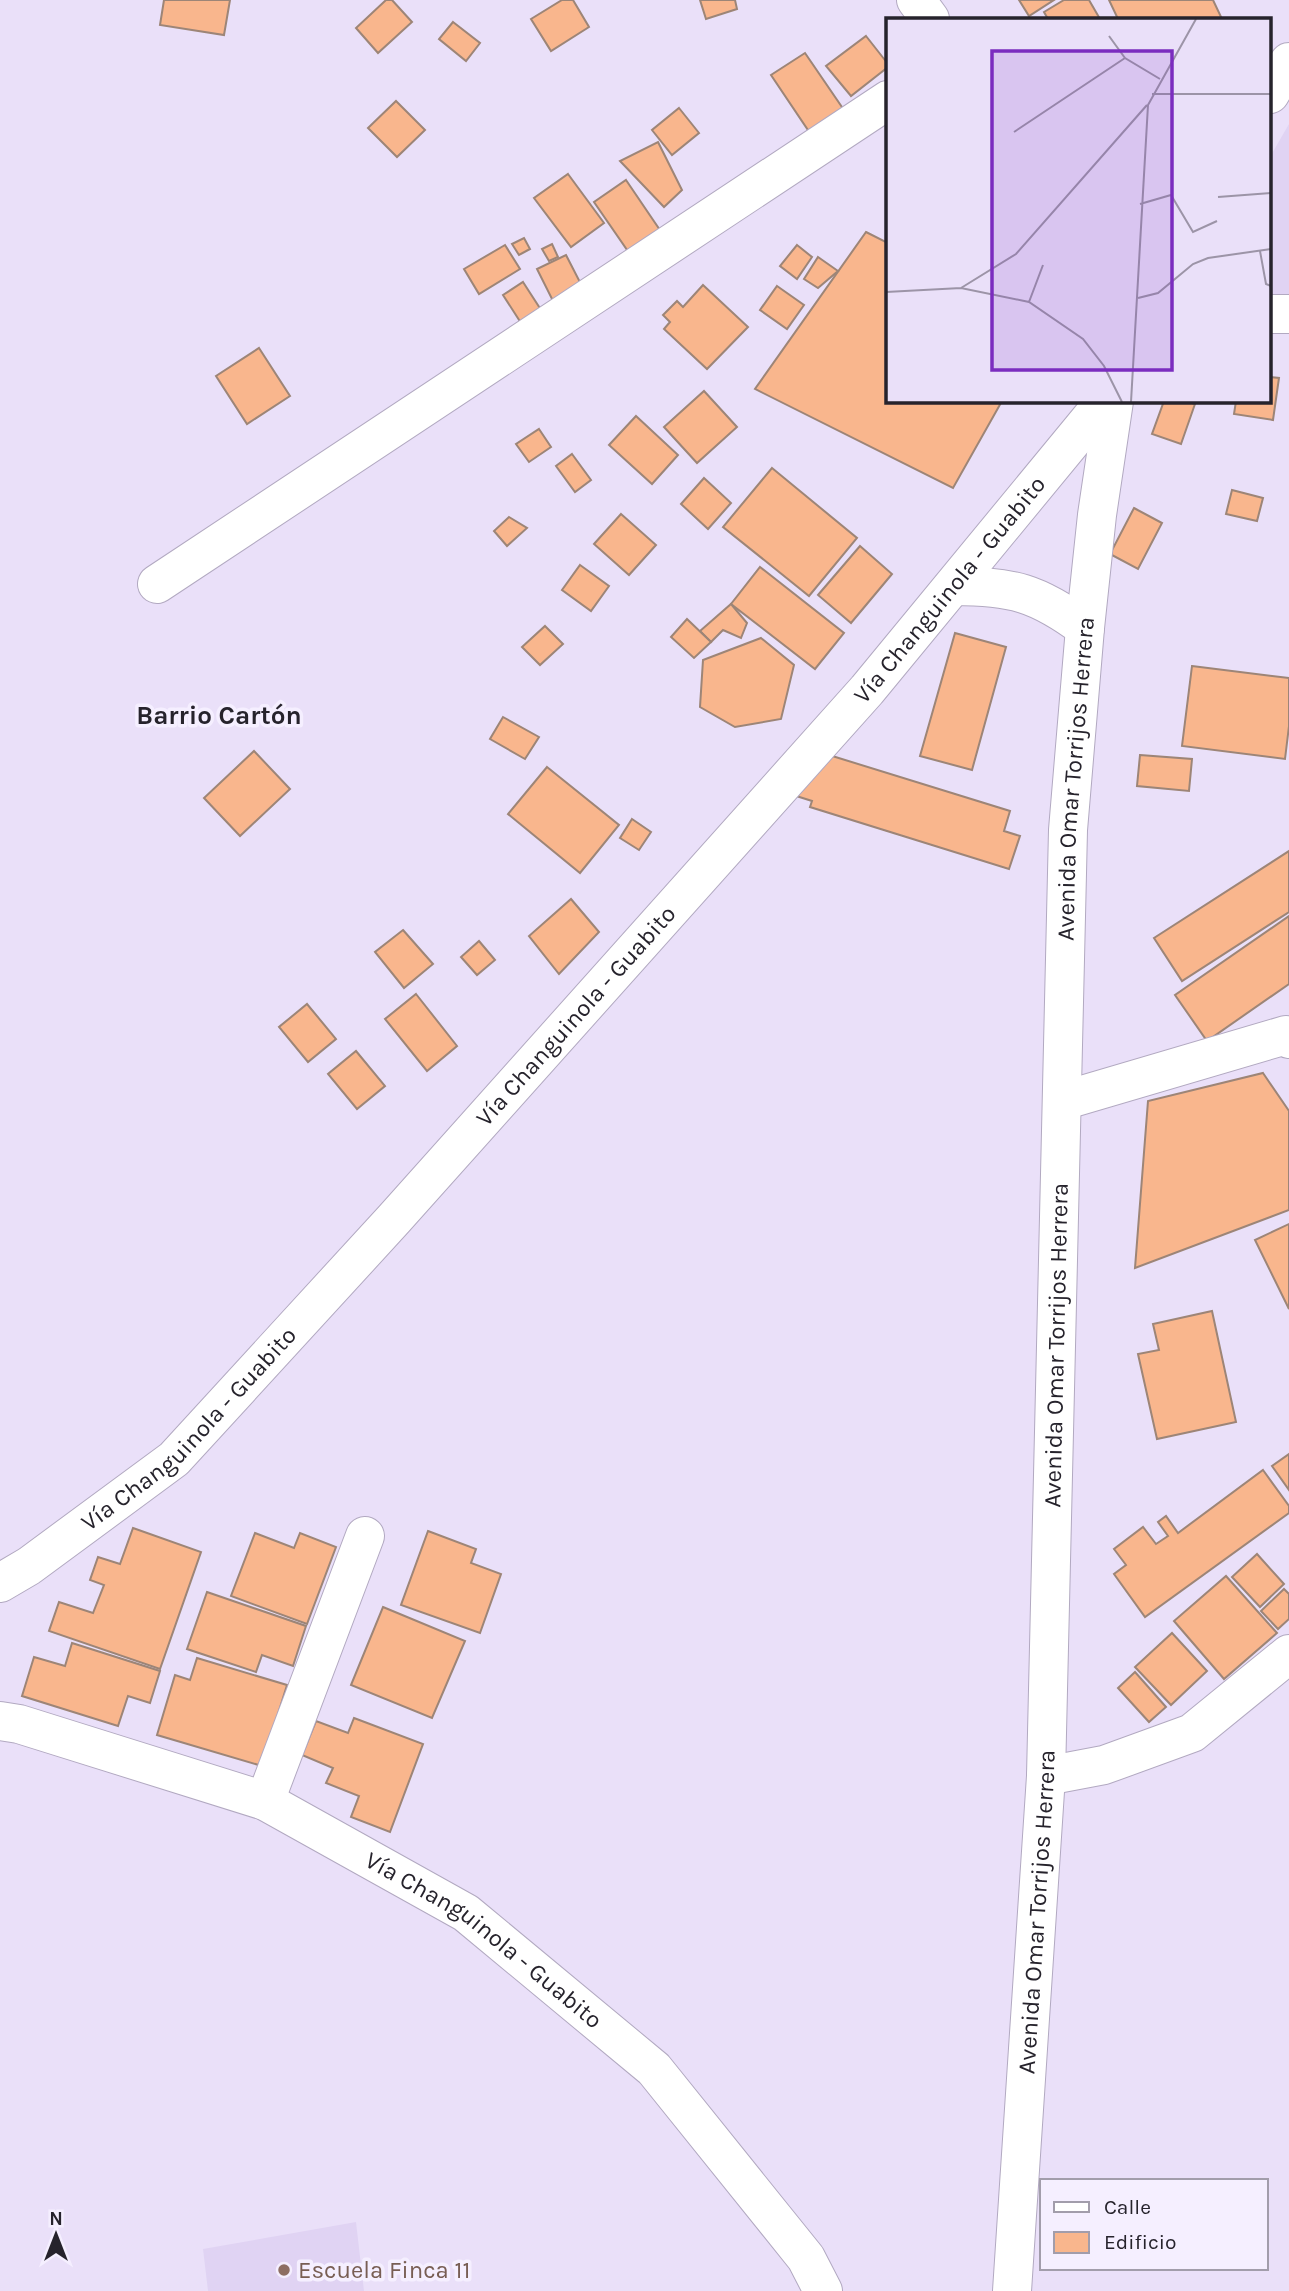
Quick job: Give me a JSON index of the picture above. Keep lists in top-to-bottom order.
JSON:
{
  "streets": {
    "street": ["Vía Changuinola - Guabito", "Avenida Omar Torrijos Herrera"]
  },
  "districts": ["Barrio Cartón"],
  "places": ["Escuela Finca 11"],
  "legend": ["Calle", "Edificio"],
  "north": "top"
}
